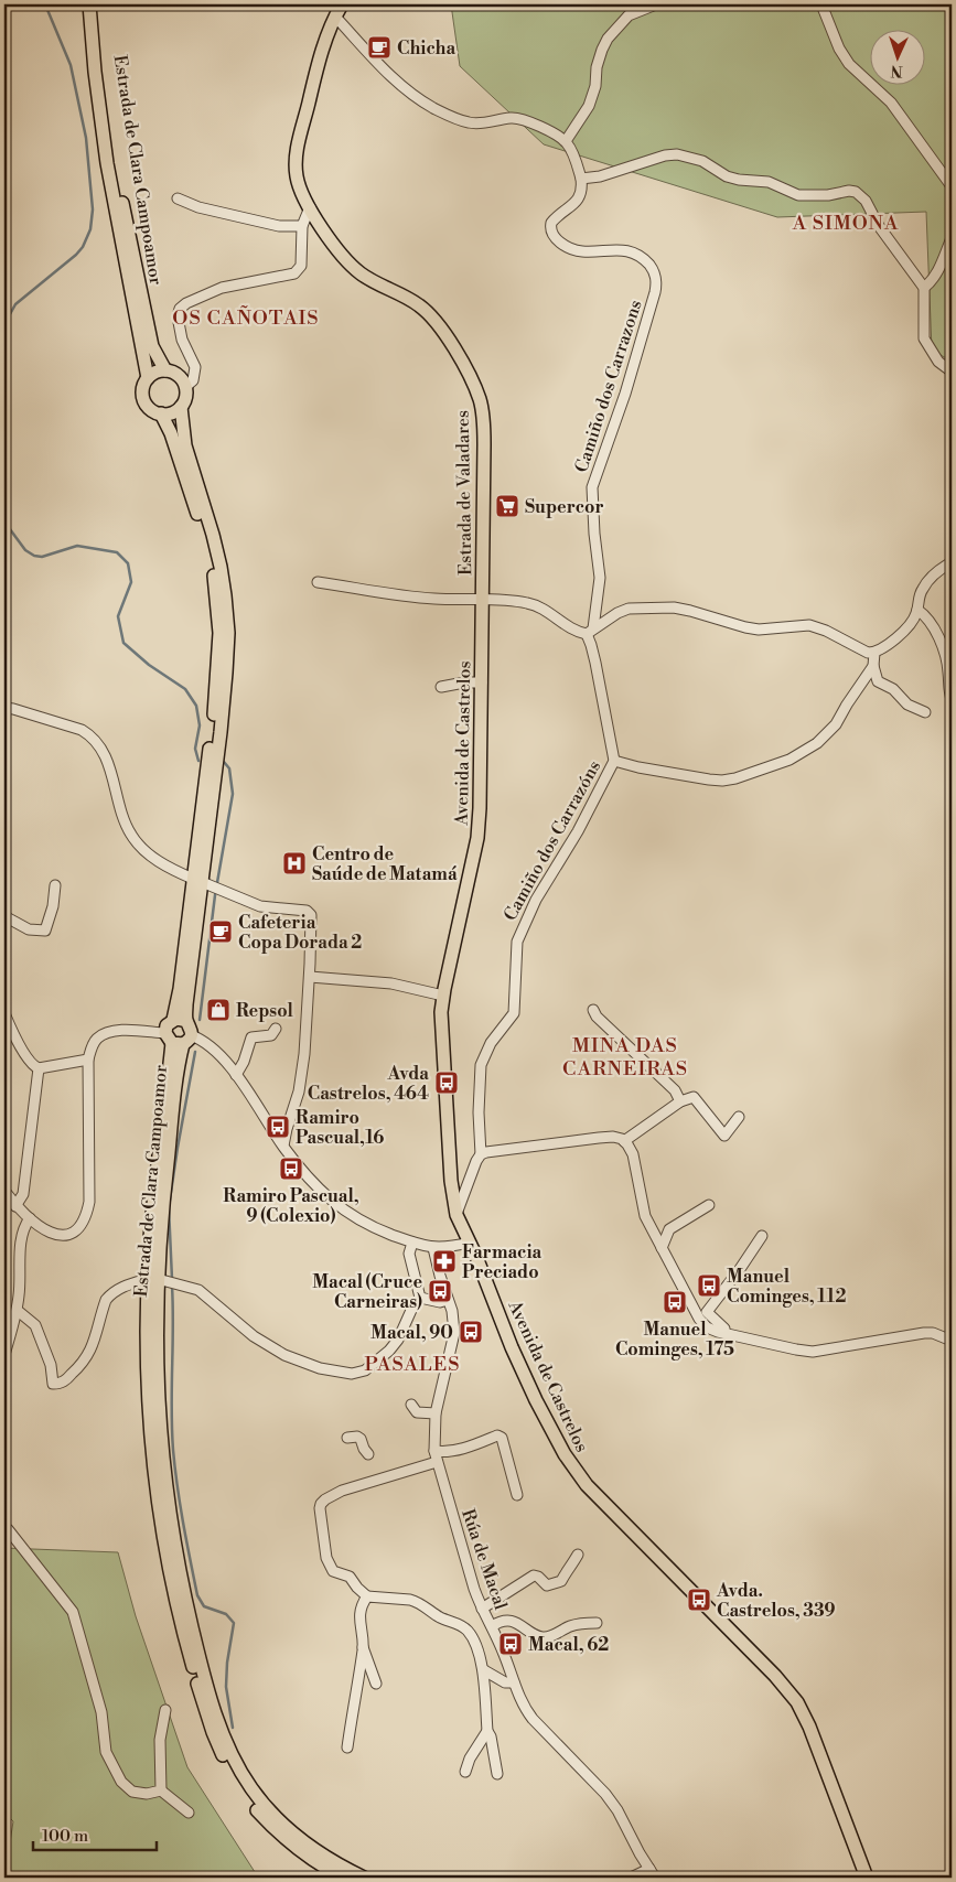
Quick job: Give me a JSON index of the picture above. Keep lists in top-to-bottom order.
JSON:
{
  "streets": {
    "main road": ["Estrada de Clara Campoamor", "Estrada de Valadares", "Avenida de Castrelos"],
    "street": ["Camiño dos Carrazons", "Camiño dos Carrazóns", "Rúa de Macal"]
  },
  "crossings": [
    ["Camiño dos Carrazons", "Camiño dos Carrazóns"],
    ["Estrada de Valadares", "Avenida de Castrelos"]
  ],
  "districts": [
    "A SIMONA",
    "OS CAÑOTAIS",
    "MINA DAS CARNEIRAS",
    "PASALES"
  ],
  "places": {
    "cafe": ["Chicha", "Cafeteria Copa Dorada 2"],
    "supermarket": ["Supercor"],
    "hospital": ["Centro de Saúde de Matamá"],
    "shop": ["Repsol"],
    "bus stop": [
      "Avda Castrelos, 464",
      "Ramiro Pascual,16",
      "Ramiro Pascual, 9 (Colexio)",
      "Manuel Cominges, 112",
      "Macal (Cruce Carneiras)",
      "Manuel Cominges, 175",
      "Macal, 90",
      "Avda. Castrelos, 339",
      "Macal, 62"
    ],
    "pharmacy": ["Farmacia Preciado"]
  },
  "scale_bar": "100 m",
  "north": "bottom"
}
